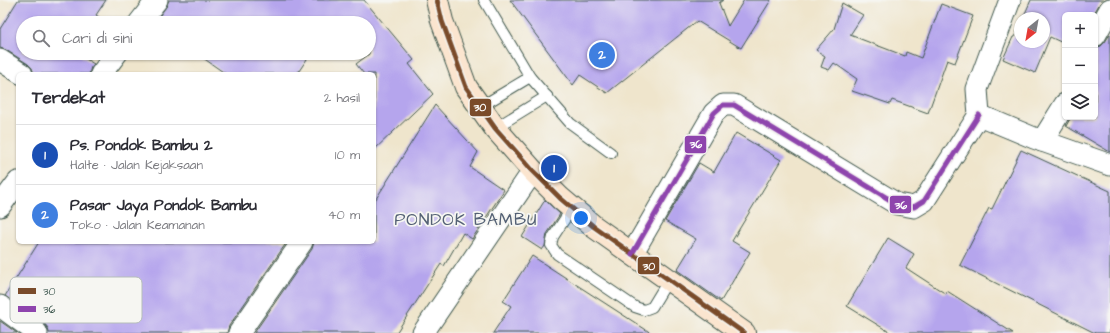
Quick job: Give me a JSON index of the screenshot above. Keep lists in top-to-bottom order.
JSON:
{
  "districts": ["PONDOK BAMBU"],
  "lines": ["transit line 30", "transit line 36"],
  "legend": ["30", "36"],
  "north": "bottom left",
  "page": {
    "map_buttons": ["+", "−"],
    "search": "Cari di sini",
    "pins": ["2", "1"],
    "heading": ["Terdekat", "2 hasil"],
    "list": [
      {
        "mark": "1",
        "name": "Ps. Pondok Bambu 2",
        "note": "Halte · Jalan Kejaksaan",
        "value": "10 m"
      },
      {
        "mark": "2",
        "name": "Pasar Jaya Pondok Bambu",
        "note": "Toko · Jalan Keamanan",
        "value": "40 m"
      }
    ]
  }
}
